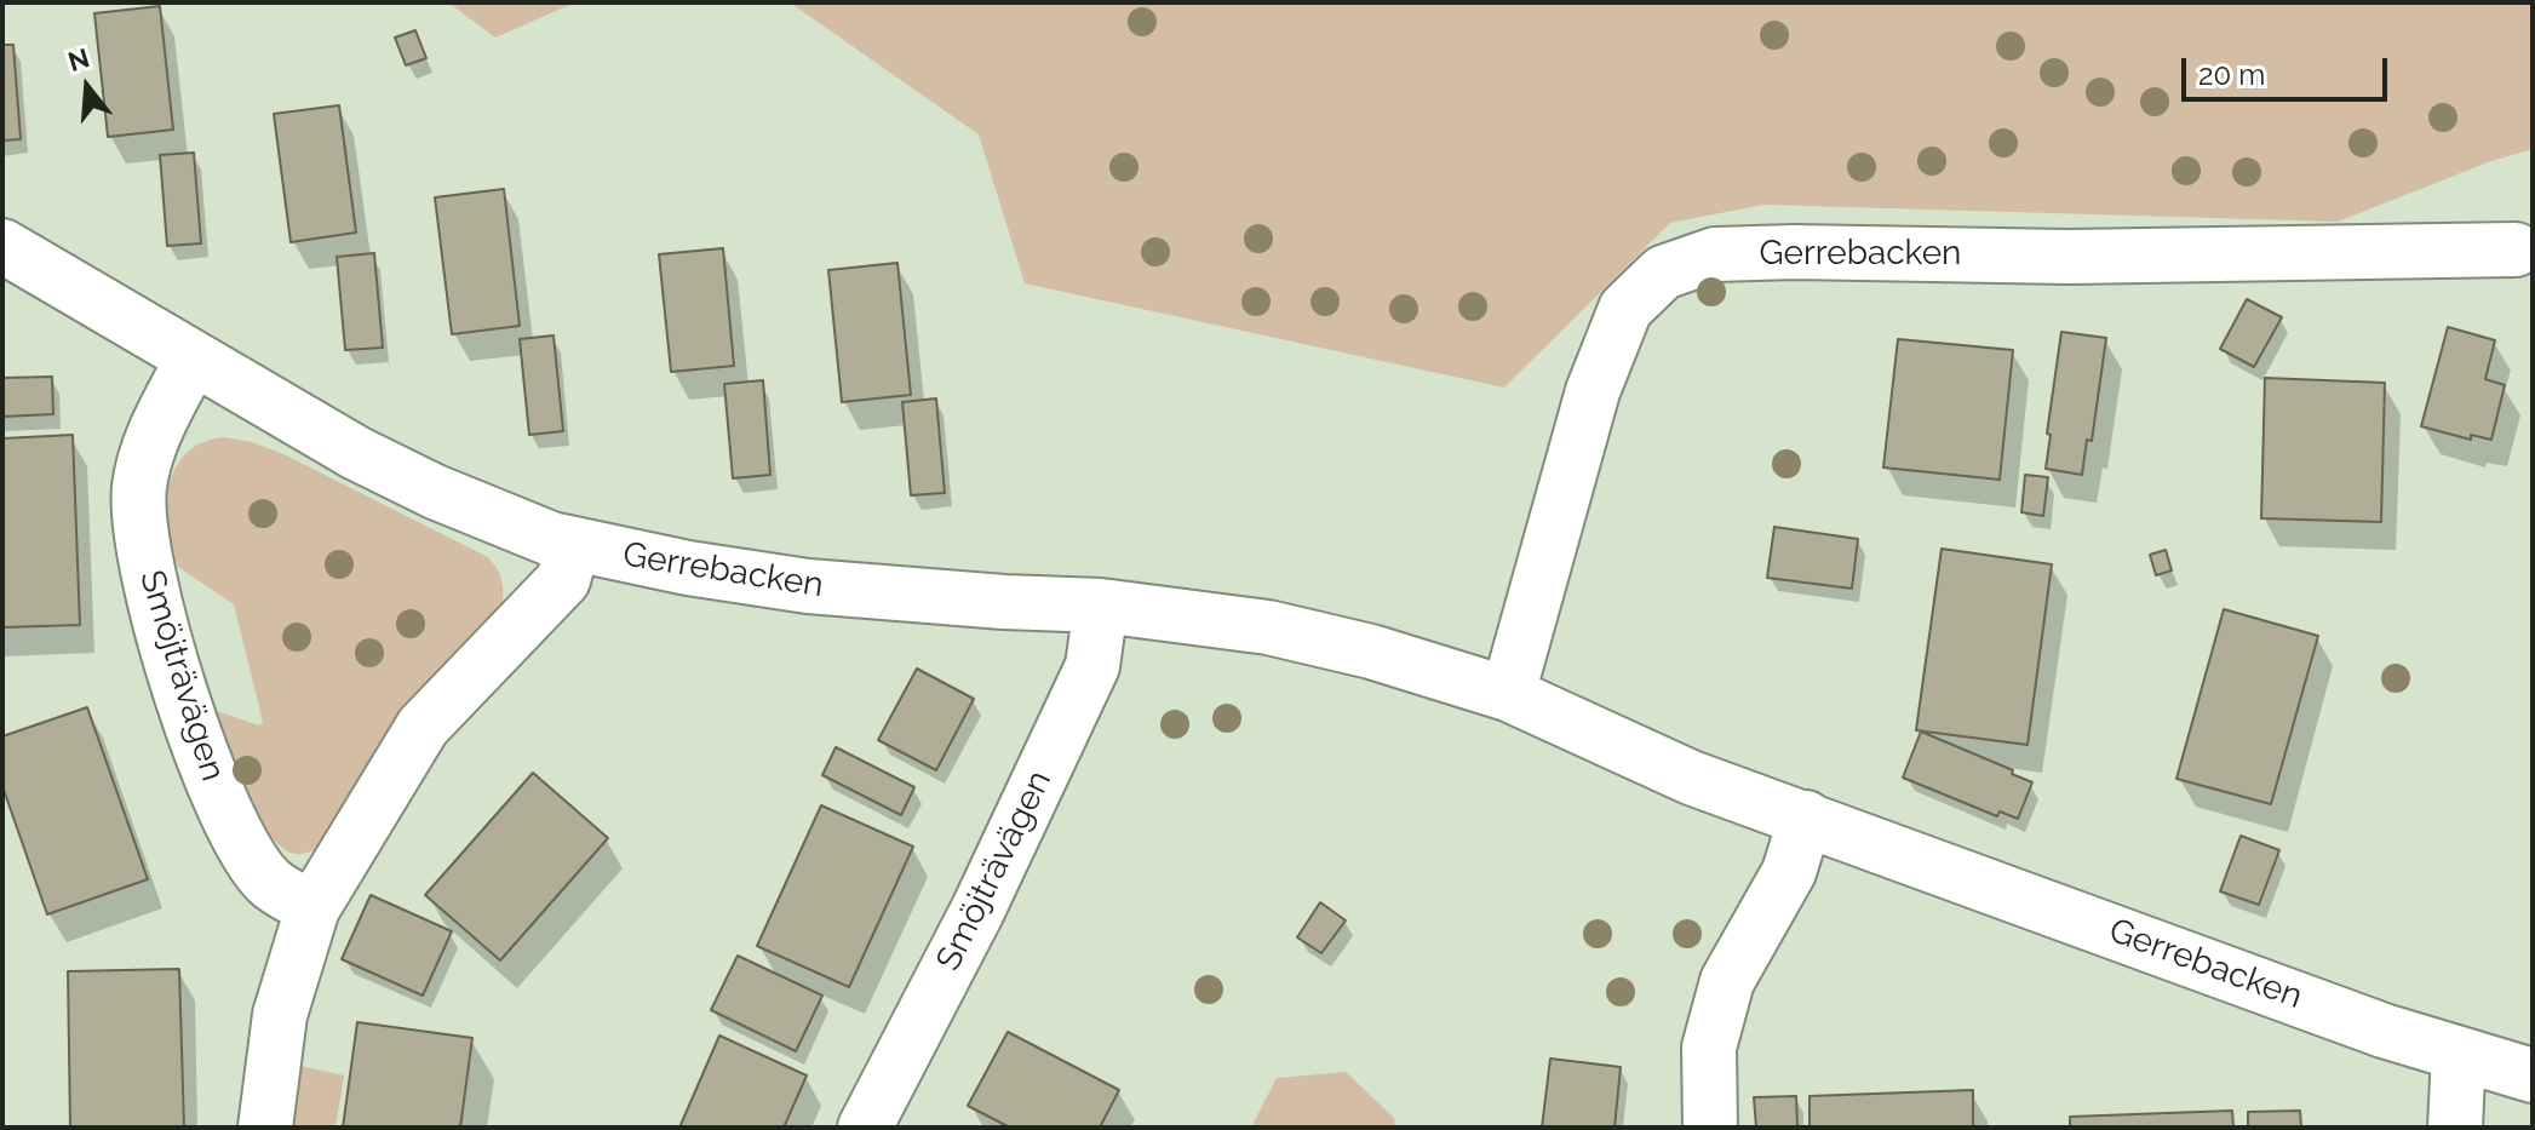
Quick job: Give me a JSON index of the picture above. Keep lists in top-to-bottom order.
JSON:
{
  "streets": {
    "street": ["Gerrebacken", "Smöjträvägen"]
  },
  "crossings": [
    ["Gerrebacken", "Smöjträvägen"]
  ],
  "scale_bar": "20 m",
  "north": "top"
}
